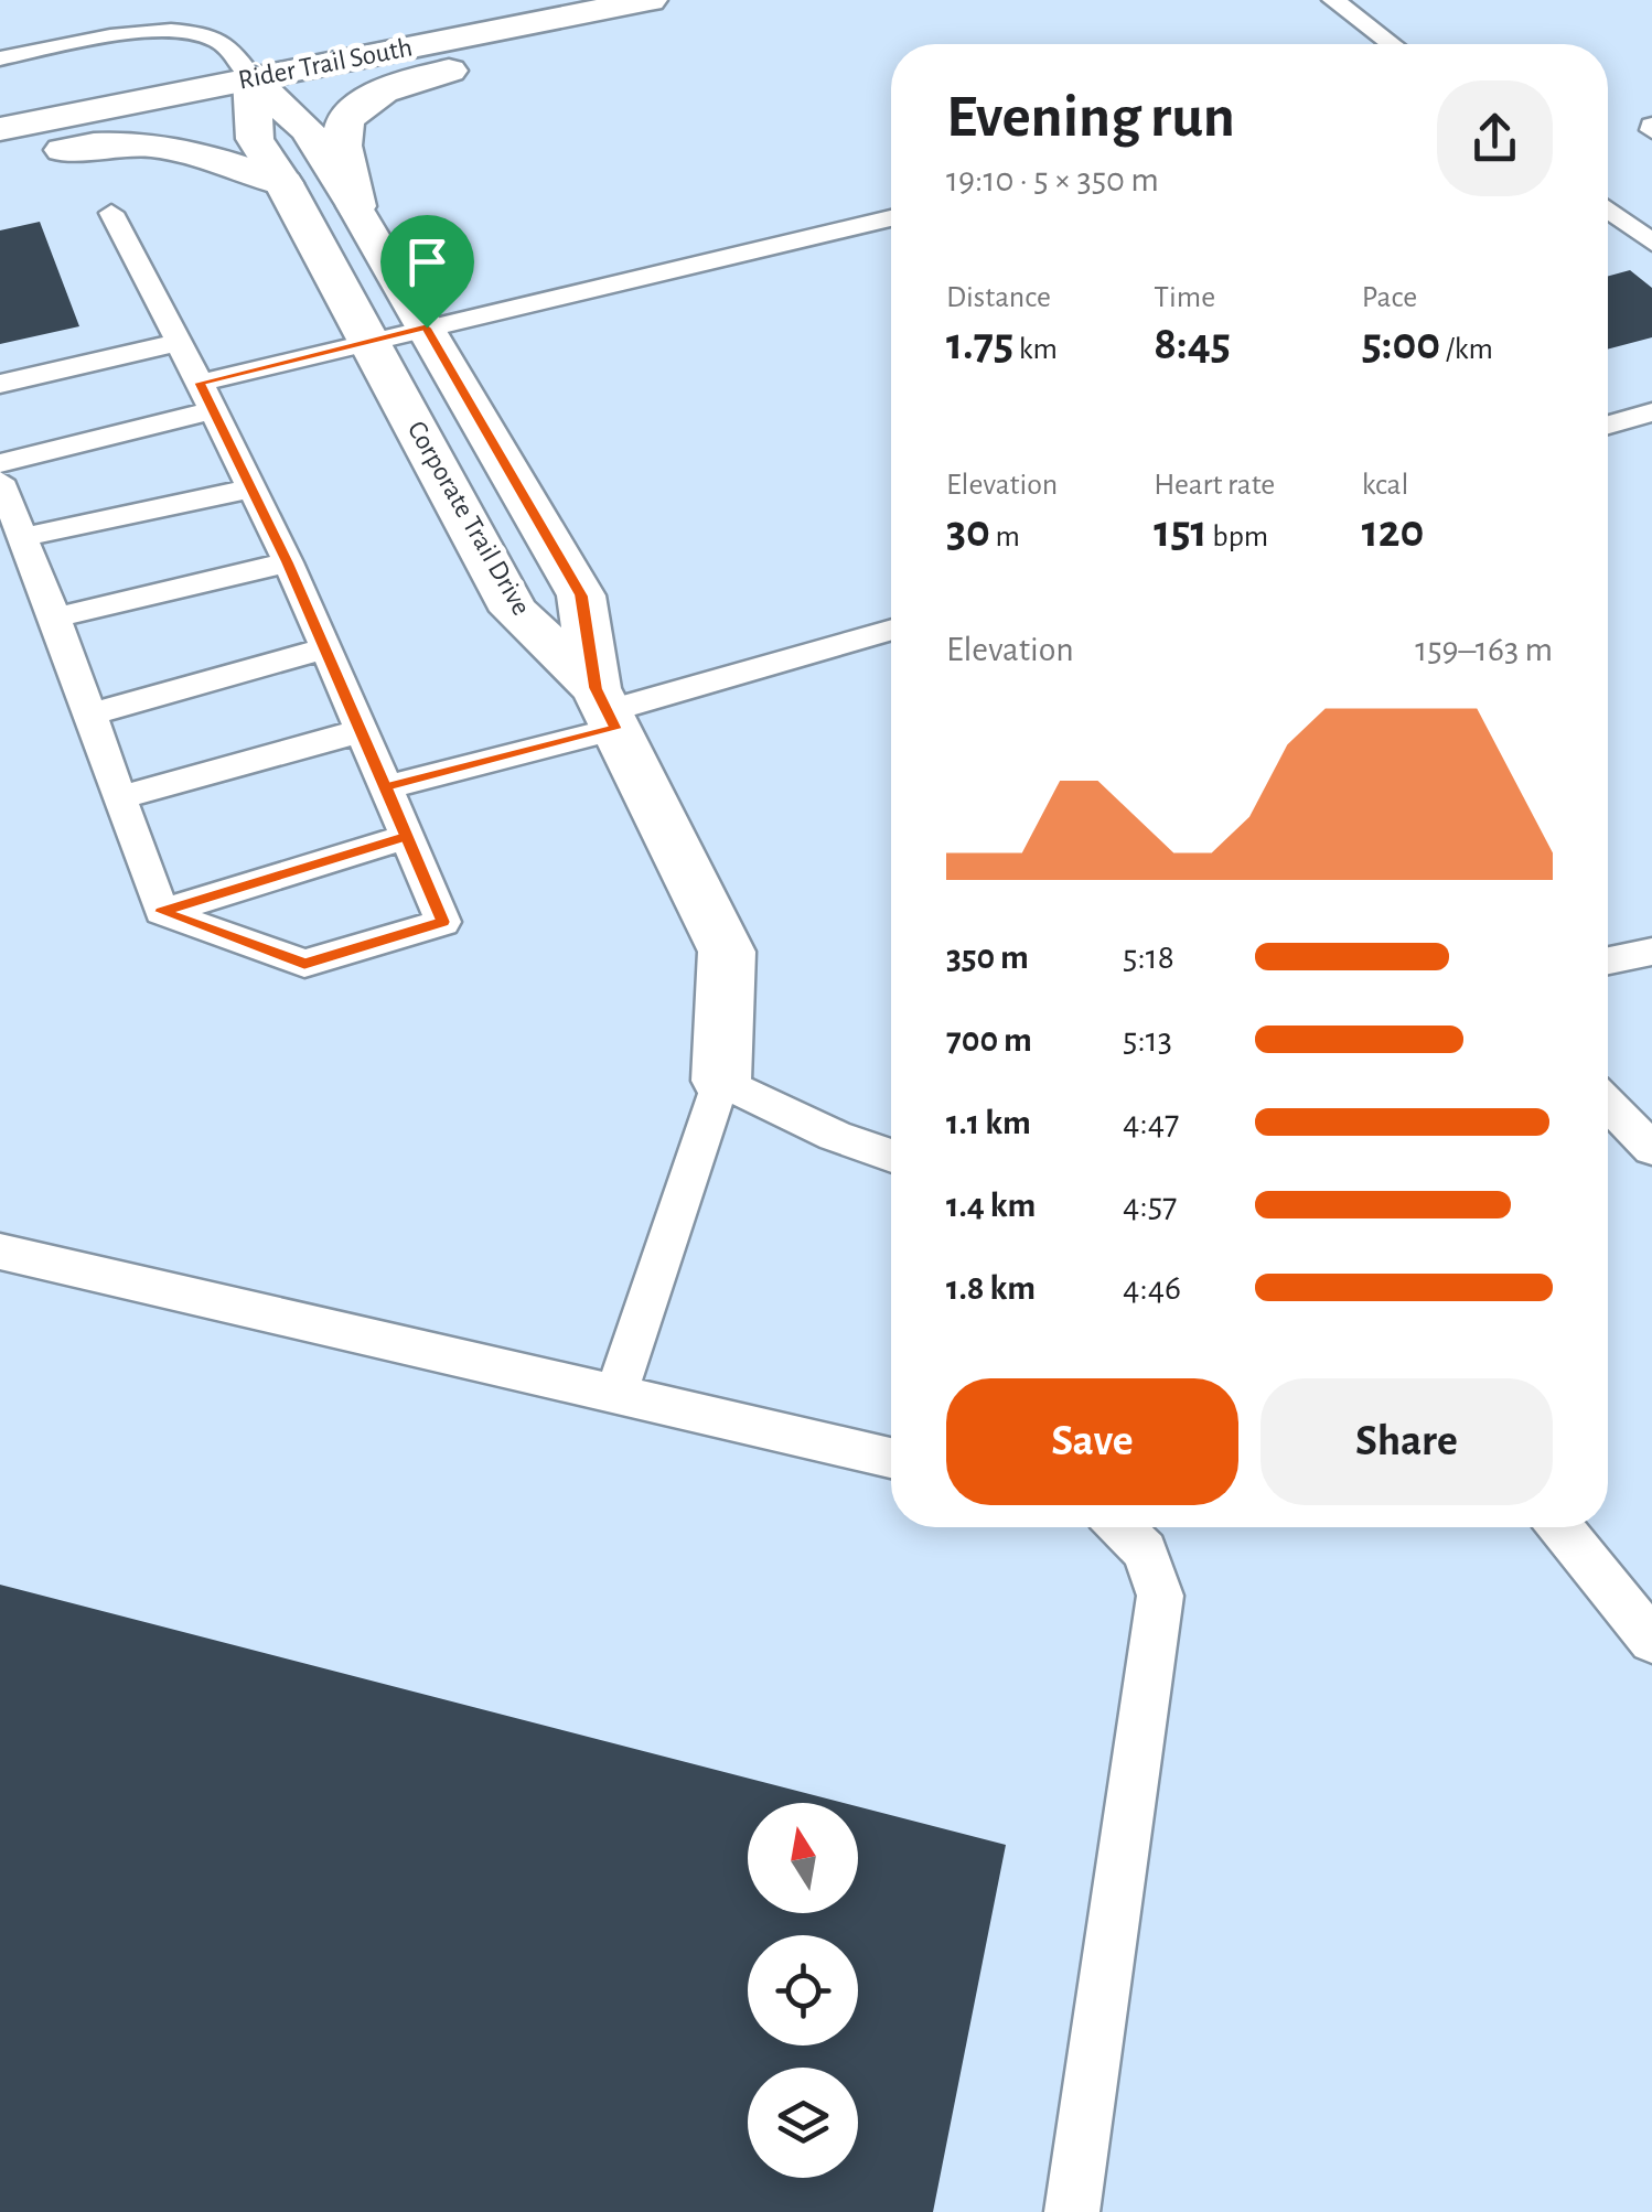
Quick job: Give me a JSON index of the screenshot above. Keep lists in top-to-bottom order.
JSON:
{
  "streets": {
    "street": ["Rider Trail South", "Corporate Trail Drive"]
  },
  "crossings": [
    ["Rider Trail South", "Corporate Trail Drive"]
  ],
  "north": "top",
  "page": {
    "heading": ["Evening run", "19:10 · 5 × 350 m"],
    "stats": [
      ["Distance", "1.75 km"],
      ["Time", "8:45"],
      ["Pace", "5:00 /km"],
      ["Elevation", "30 m"],
      ["Heart rate", "151 bpm"],
      ["kcal", "120"]
    ],
    "chart": ["Elevation", "159–163 m"],
    "list": [
      {
        "name": "350 m",
        "note": "5:18"
      },
      {
        "name": "700 m",
        "note": "5:13"
      },
      {
        "name": "1.1 km",
        "note": "4:47"
      },
      {
        "name": "1.4 km",
        "note": "4:57"
      },
      {
        "name": "1.8 km",
        "note": "4:46"
      }
    ],
    "buttons": ["Save", "Share"]
  }
}
